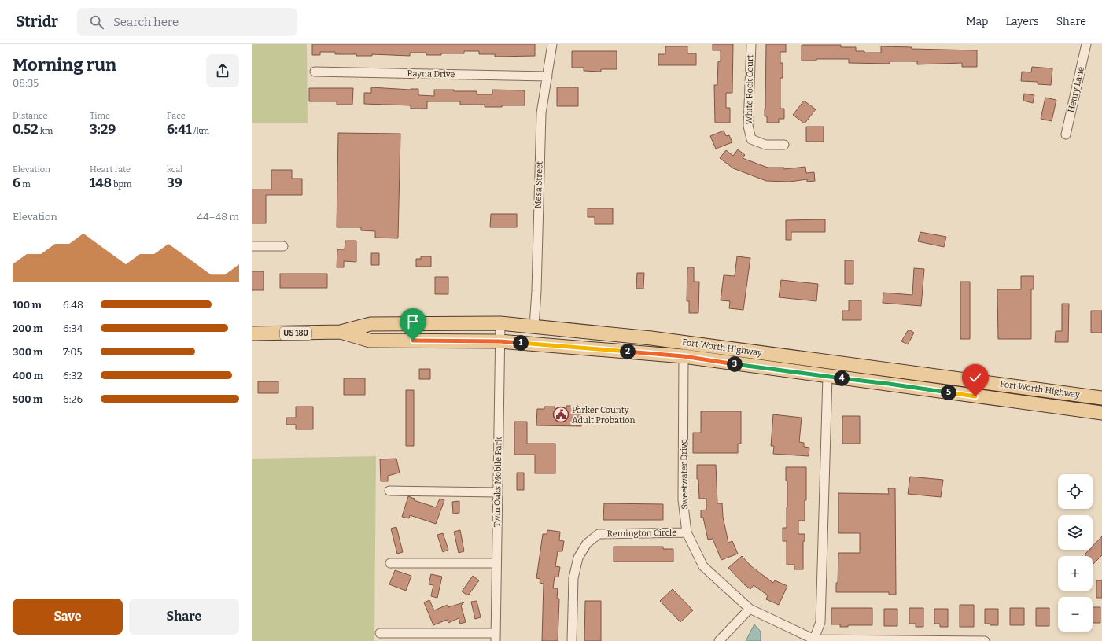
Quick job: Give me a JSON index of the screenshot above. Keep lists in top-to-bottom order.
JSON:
{
  "streets": {
    "main road": ["US 180", "Fort Worth Highway"],
    "street": [
      "Rayna Drive",
      "White Rock Court",
      "Henry Lane",
      "Mesa Street",
      "Sweetwater Drive",
      "Twin Oaks Mobile Park",
      "Remington Circle"
    ]
  },
  "crossings": [
    ["Rayna Drive", "Mesa Street"],
    ["Mesa Street", "Fort Worth Highway"],
    ["Fort Worth Highway", "Sweetwater Drive"],
    ["Fort Worth Highway", "Twin Oaks Mobile Park"],
    ["Sweetwater Drive", "Remington Circle"]
  ],
  "places": {
    "public building": ["Parker County Adult Probation"]
  },
  "page": {
    "header": "Stridr",
    "search": "Search here",
    "nav": ["Map", "Layers", "Share"],
    "heading": ["Morning run", "08:35"],
    "stats": [
      ["Distance", "0.52 km"],
      ["Time", "3:29"],
      ["Pace", "6:41 /km"],
      ["Elevation", "6 m"],
      ["Heart rate", "148 bpm"],
      ["kcal", "39"]
    ],
    "chart": ["Elevation", "44–48 m"],
    "list": [
      {
        "name": "100 m",
        "note": "6:48"
      },
      {
        "name": "200 m",
        "note": "6:34"
      },
      {
        "name": "300 m",
        "note": "7:05"
      },
      {
        "name": "400 m",
        "note": "6:32"
      },
      {
        "name": "500 m",
        "note": "6:26"
      }
    ],
    "pins": [
      "1",
      "2",
      "3",
      "4",
      "5"
    ],
    "map_buttons": ["+", "−"],
    "buttons": ["Save", "Share"]
  }
}
